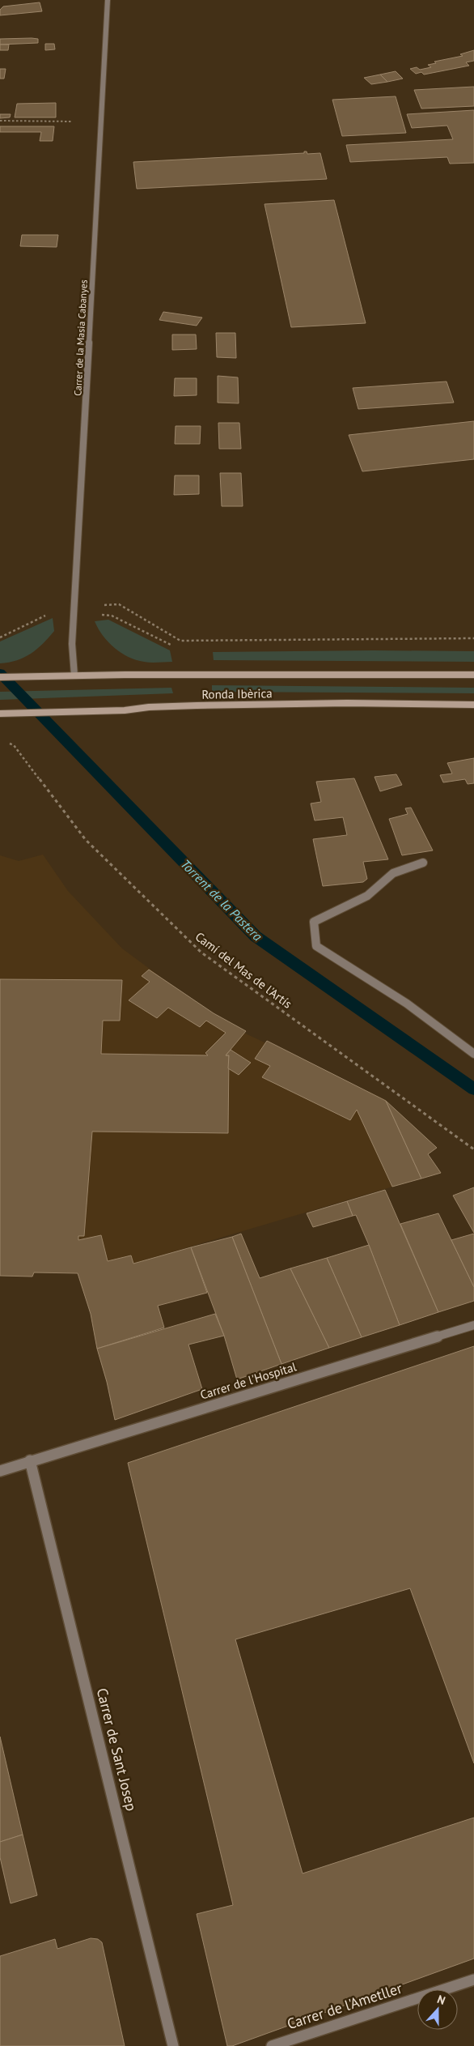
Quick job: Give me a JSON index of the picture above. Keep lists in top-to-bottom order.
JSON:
{
  "streets": {
    "street": [
      "Carrer de la Masia Cabanyes",
      "Ronda Ibèrica",
      "Carrer de l'Hospital",
      "Carrer de Sant Josep",
      "Carrer de l'Ametller"
    ],
    "path": ["Camí del Mas de l'Artís"]
  },
  "crossings": [
    ["Carrer de la Masia Cabanyes", "Ronda Ibèrica"],
    ["Carrer de l'Hospital", "Carrer de Sant Josep"]
  ],
  "water": ["Torrent de la Pastera"],
  "north": "top"
}
